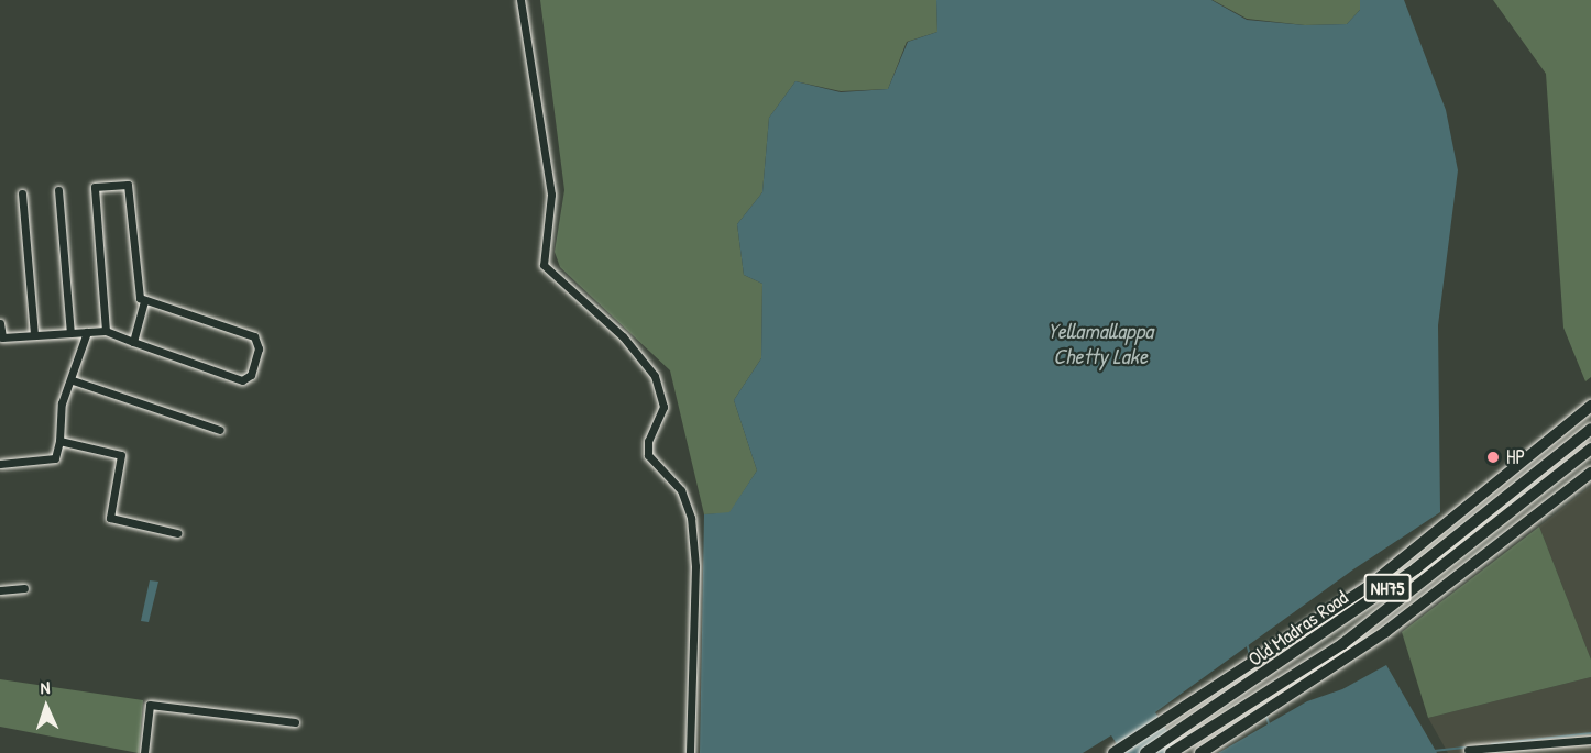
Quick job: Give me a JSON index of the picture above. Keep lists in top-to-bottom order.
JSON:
{
  "streets": {
    "main road": ["NH75", "Old Madras Road"]
  },
  "water": ["Yellamallappa Chetty Lake"],
  "places": ["HP"],
  "north": "top"
}
